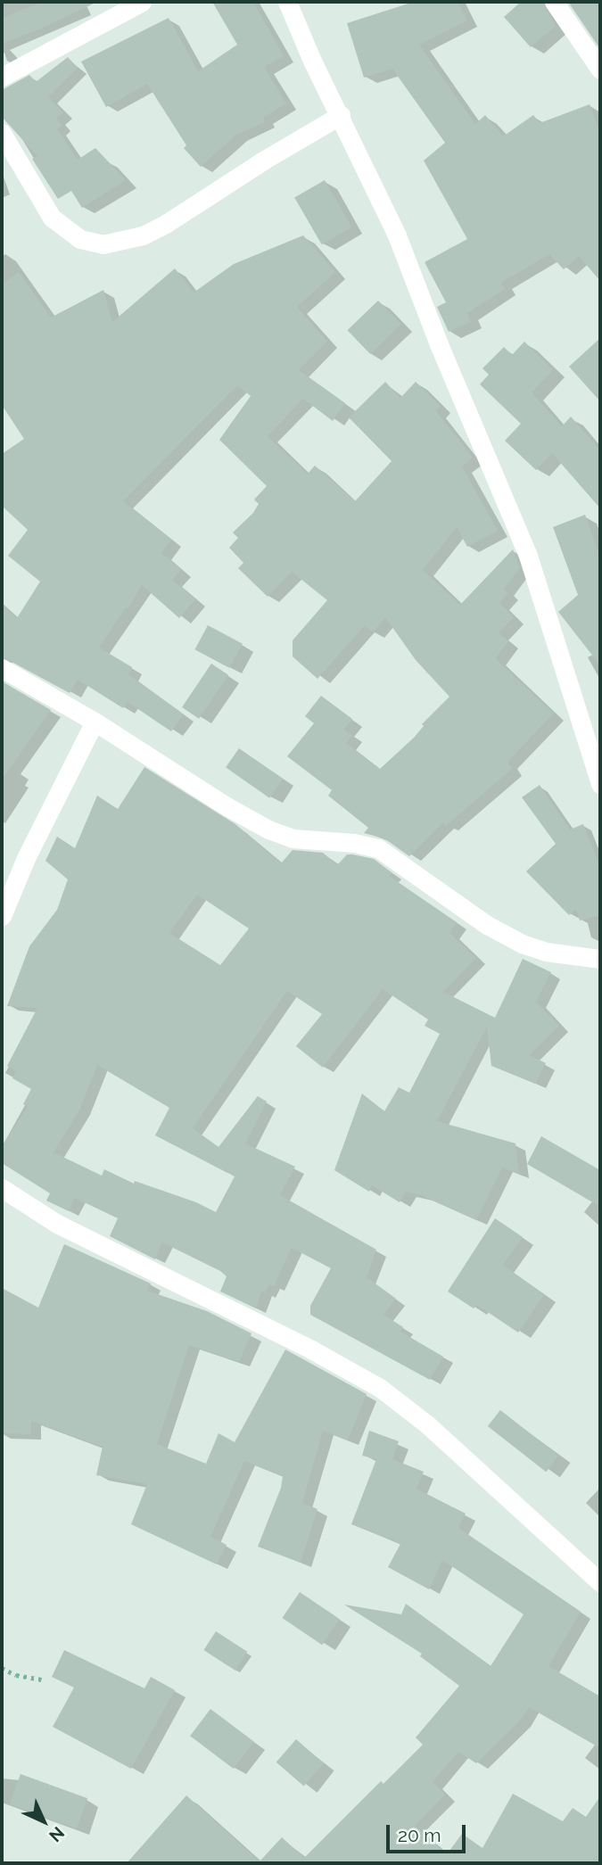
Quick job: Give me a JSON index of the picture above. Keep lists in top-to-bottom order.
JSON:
{
  "scale_bar": "20 m",
  "north": "bottom right"
}
